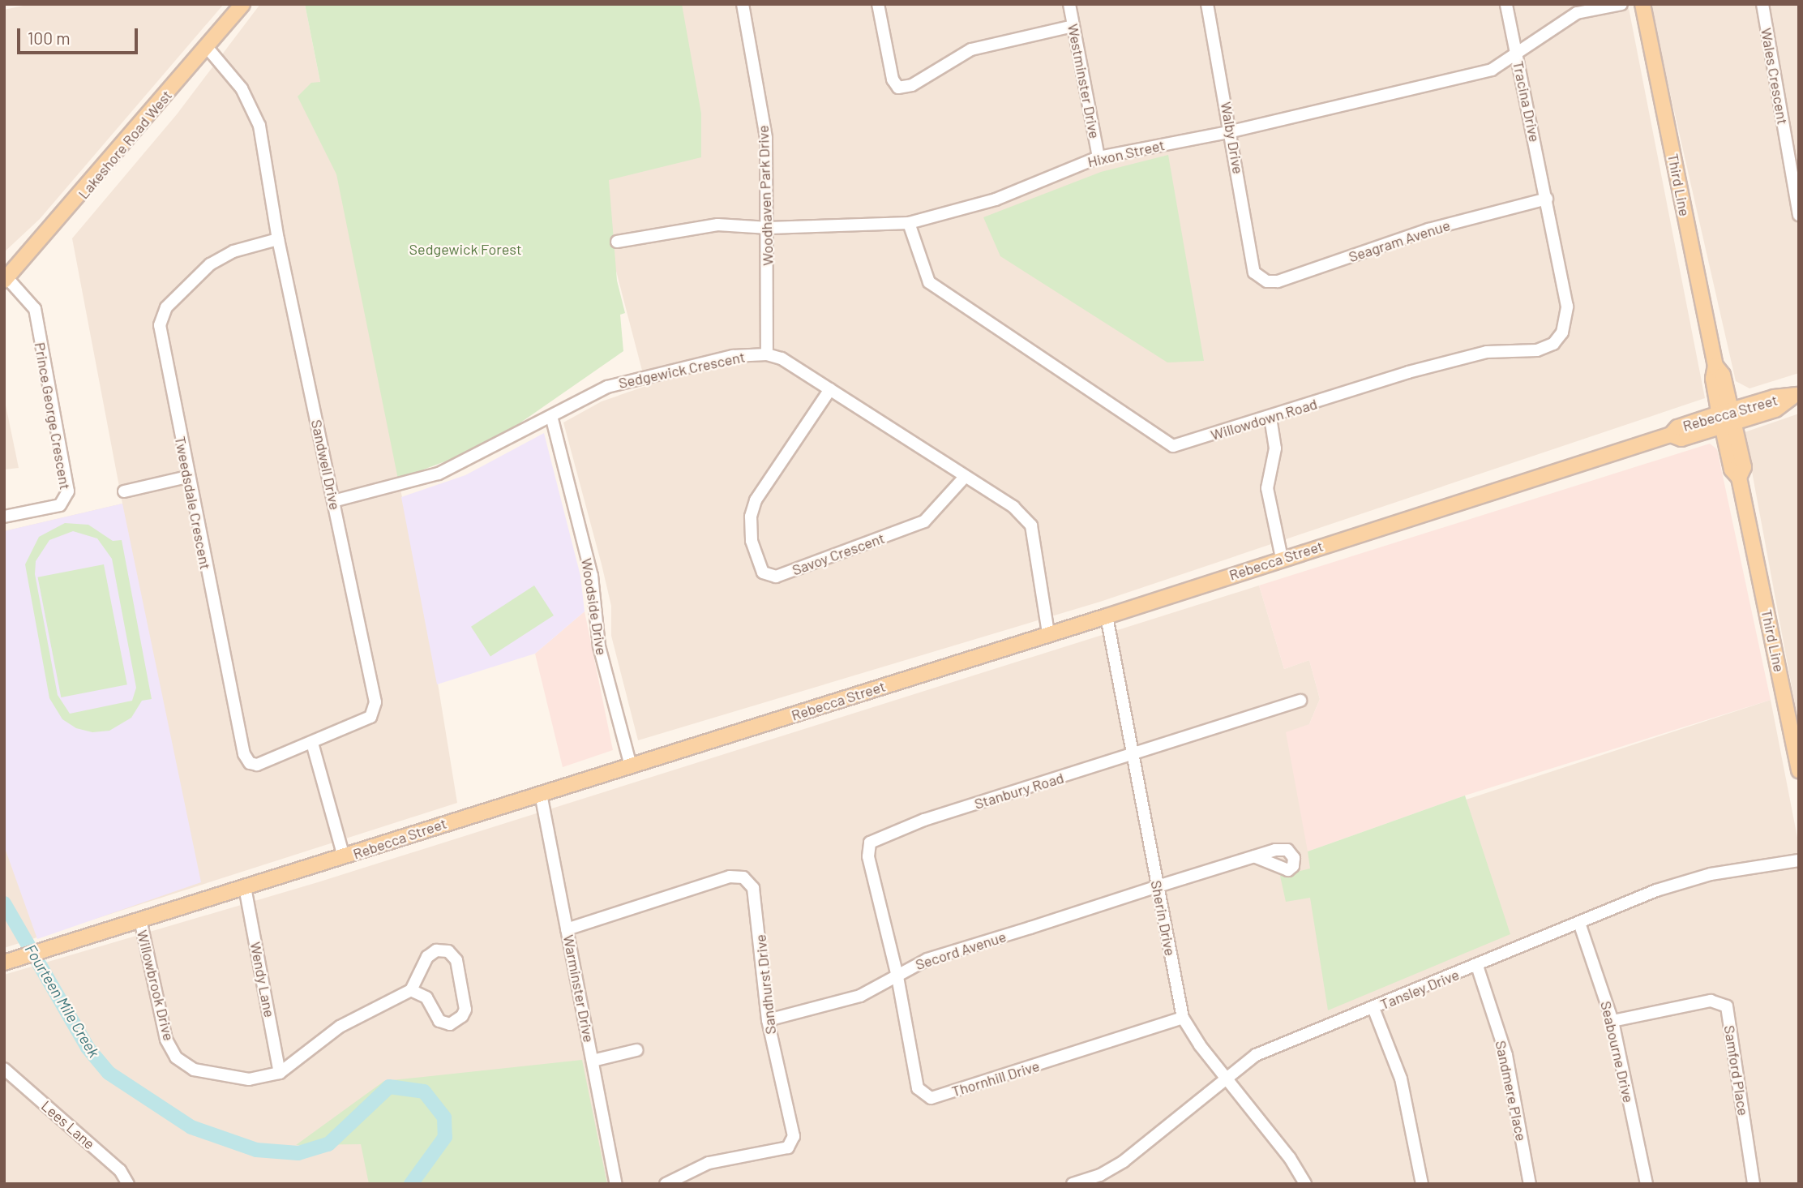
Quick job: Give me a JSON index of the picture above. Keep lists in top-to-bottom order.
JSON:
{
  "streets": {
    "main road": ["Lakeshore Road West", "Third Line", "Rebecca Street"],
    "street": [
      "Wales Crescent",
      "Westminster Drive",
      "Tracina Drive",
      "Walby Drive",
      "Hixon Street",
      "Woodhaven Park Drive",
      "Seagram Avenue",
      "Sedgewick Crescent",
      "Prince George Crescent",
      "Willowdown Road",
      "Sandwell Drive",
      "Tweedsdale Crescent",
      "Savoy Crescent",
      "Woodside Drive",
      "Stanbury Road",
      "Sherin Drive",
      "Secord Avenue",
      "Wendy Lane",
      "Sandhurst Drive",
      "Willowbrook Drive",
      "Warminster Drive",
      "Tansley Drive",
      "Seabourne Drive",
      "Samford Place",
      "Thornhill Drive",
      "Sandmere Place",
      "Lees Lane"
    ]
  },
  "crossings": [
    ["Westminster Drive", "Hixon Street"],
    ["Tracina Drive", "Hixon Street"],
    ["Tracina Drive", "Seagram Avenue"],
    ["Tracina Drive", "Willowdown Road"],
    ["Walby Drive", "Hixon Street"],
    ["Walby Drive", "Seagram Avenue"],
    ["Lakeshore Road West", "Prince George Crescent"],
    ["Lakeshore Road West", "Sandwell Drive"],
    ["Hixon Street", "Woodhaven Park Drive"],
    ["Hixon Street", "Willowdown Road"],
    ["Third Line", "Rebecca Street"],
    ["Woodhaven Park Drive", "Sedgewick Crescent"],
    ["Seagram Avenue", "Willowdown Road"],
    ["Sedgewick Crescent", "Rebecca Street"],
    ["Sedgewick Crescent", "Sandwell Drive"],
    ["Sedgewick Crescent", "Savoy Crescent"],
    ["Sedgewick Crescent", "Woodside Drive"],
    ["Rebecca Street", "Woodside Drive"],
    ["Rebecca Street", "Sherin Drive"],
    ["Rebecca Street", "Wendy Lane"],
    ["Rebecca Street", "Willowbrook Drive"],
    ["Rebecca Street", "Warminster Drive"],
    ["Sandwell Drive", "Tweedsdale Crescent"],
    ["Stanbury Road", "Sherin Drive"],
    ["Stanbury Road", "Secord Avenue"],
    ["Stanbury Road", "Thornhill Drive"],
    ["Sherin Drive", "Secord Avenue"],
    ["Sherin Drive", "Tansley Drive"],
    ["Sherin Drive", "Thornhill Drive"],
    ["Secord Avenue", "Sandhurst Drive"],
    ["Secord Avenue", "Thornhill Drive"],
    ["Wendy Lane", "Willowbrook Drive"],
    ["Sandhurst Drive", "Warminster Drive"],
    ["Tansley Drive", "Seabourne Drive"],
    ["Tansley Drive", "Sandmere Place"],
    ["Seabourne Drive", "Samford Place"]
  ],
  "water": ["Fourteen Mile Creek"],
  "parks": ["Sedgewick Forest"],
  "scale_bar": "100 m"
}
